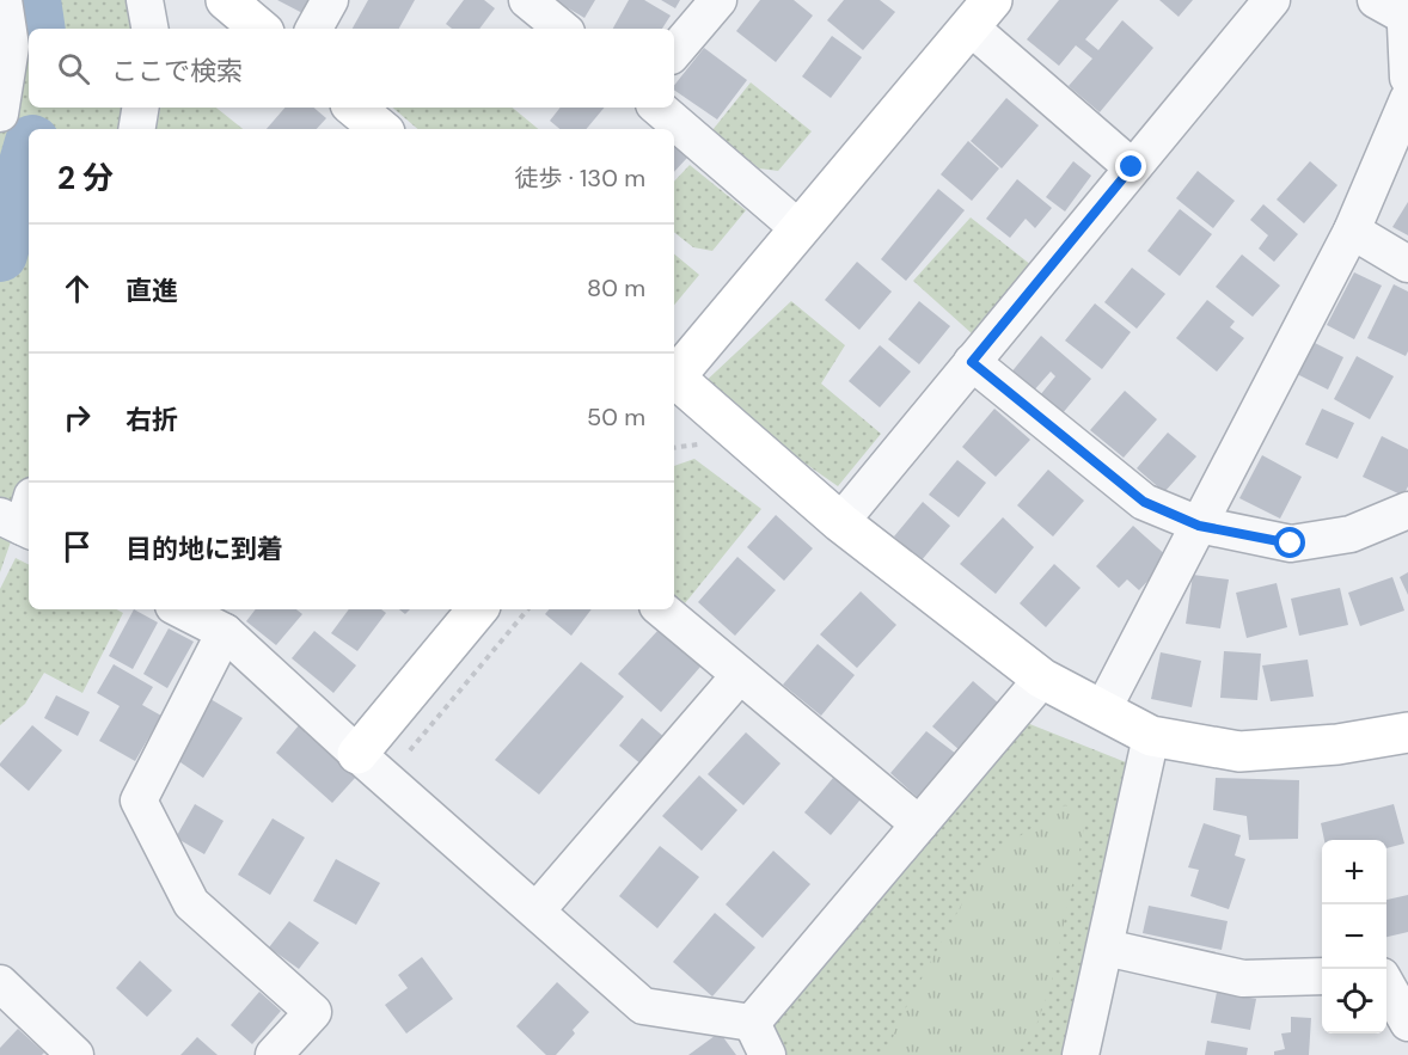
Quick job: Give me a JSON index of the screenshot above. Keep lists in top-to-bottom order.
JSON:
{
  "page": {
    "search": "ここで検索",
    "heading": ["2 分", "徒歩 · 130 m"],
    "list": [
      ["直進", "80 m"],
      ["右折", "50 m"],
      "目的地に到着"
    ],
    "map_buttons": ["+", "−"]
  }
}
